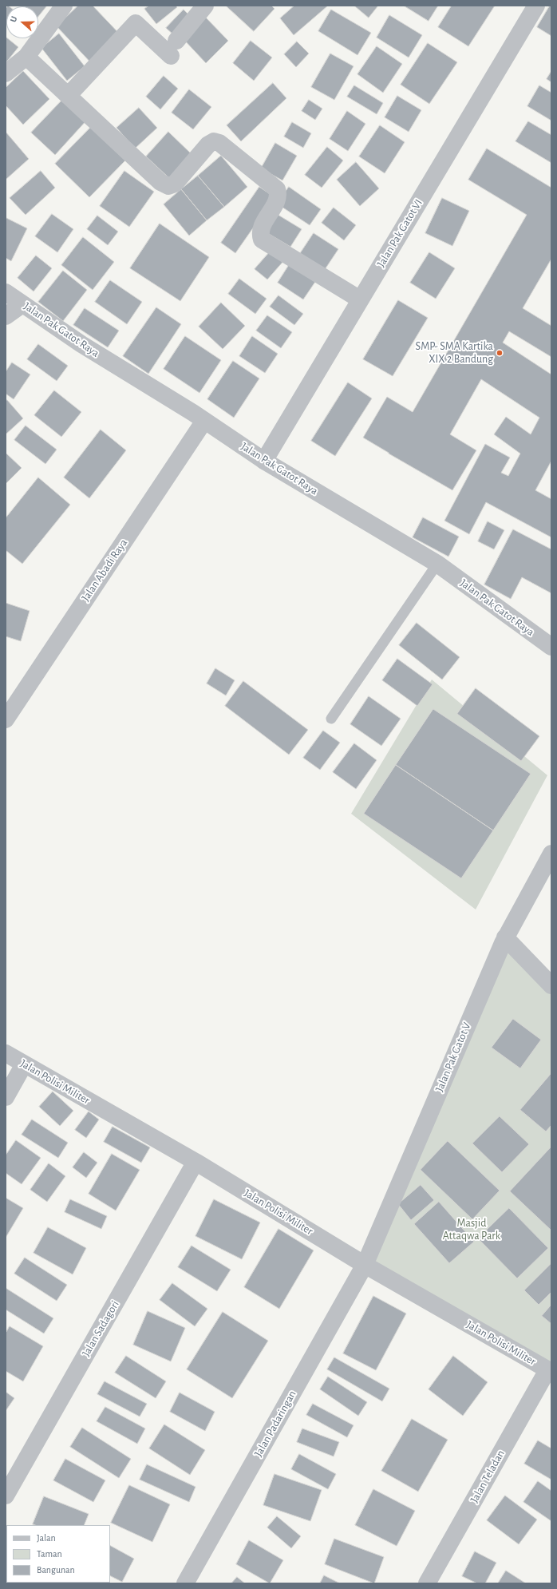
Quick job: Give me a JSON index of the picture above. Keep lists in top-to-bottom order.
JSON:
{
  "streets": {
    "street": [
      "Jalan Pak Gatot VI",
      "Jalan Pak Gatot Raya",
      "Jalan Abadi Raya",
      "Jalan Pak Gatot V",
      "Jalan Polisi Militer",
      "Jalan Sadagori",
      "Jalan Padaringan",
      "Jalan Teladan"
    ]
  },
  "crossings": [
    ["Jalan Pak Gatot VI", "Jalan Pak Gatot Raya"],
    ["Jalan Pak Gatot Raya", "Jalan Abadi Raya"],
    ["Jalan Pak Gatot V", "Jalan Polisi Militer"],
    ["Jalan Pak Gatot V", "Jalan Padaringan"],
    ["Jalan Polisi Militer", "Jalan Sadagori"],
    ["Jalan Polisi Militer", "Jalan Padaringan"],
    ["Jalan Polisi Militer", "Jalan Teladan"]
  ],
  "parks": ["Masjid Attaqwa Park"],
  "places": ["SMP- SMA Kartika XIX 2 Bandung"],
  "legend": ["Jalan", "Taman", "Bangunan"],
  "north": "left"
}
